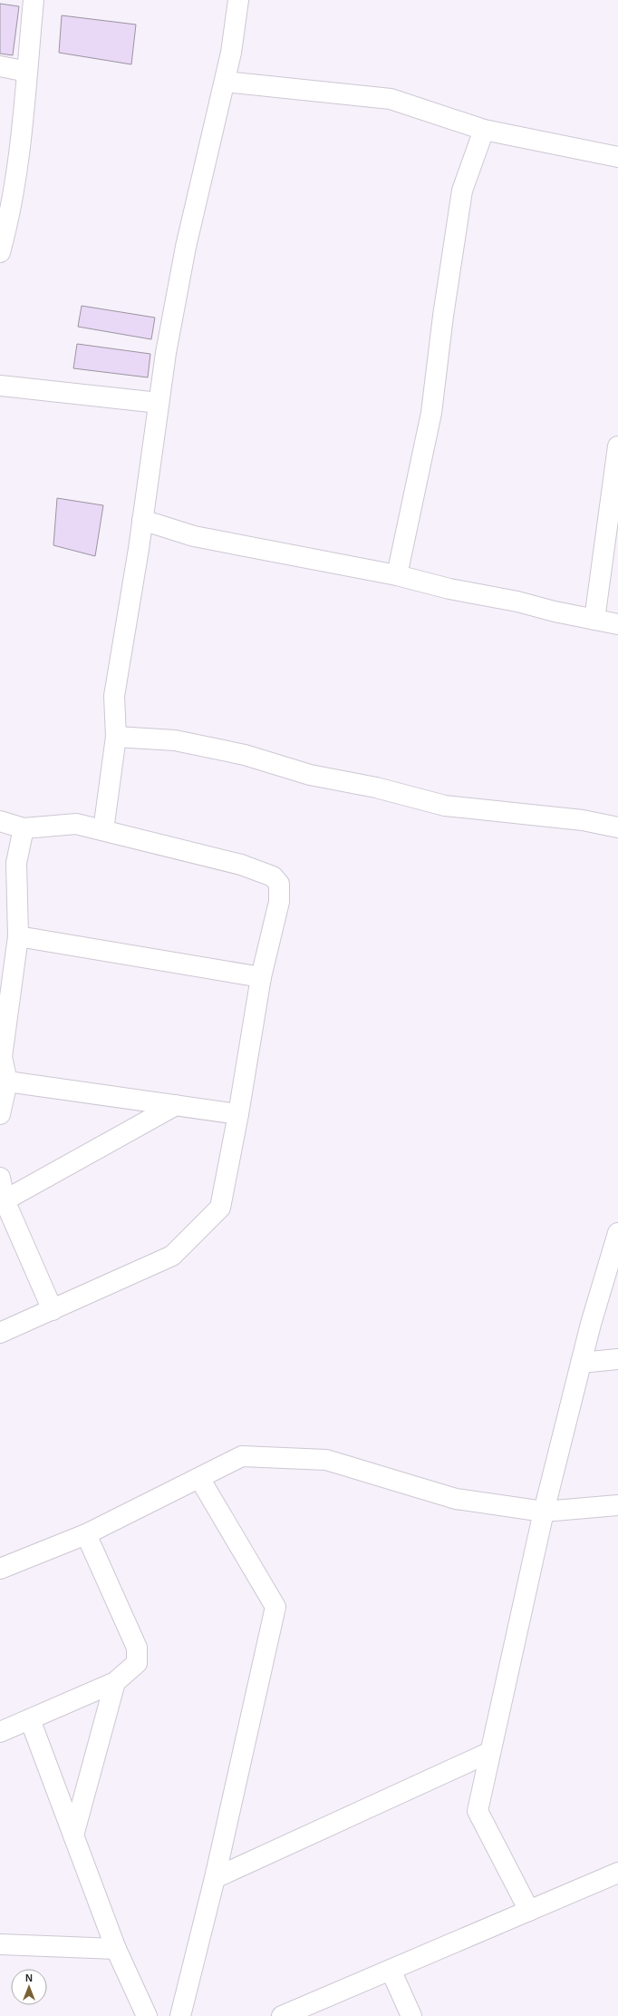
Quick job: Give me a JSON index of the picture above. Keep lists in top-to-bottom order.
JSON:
{
  "north": "top"
}
